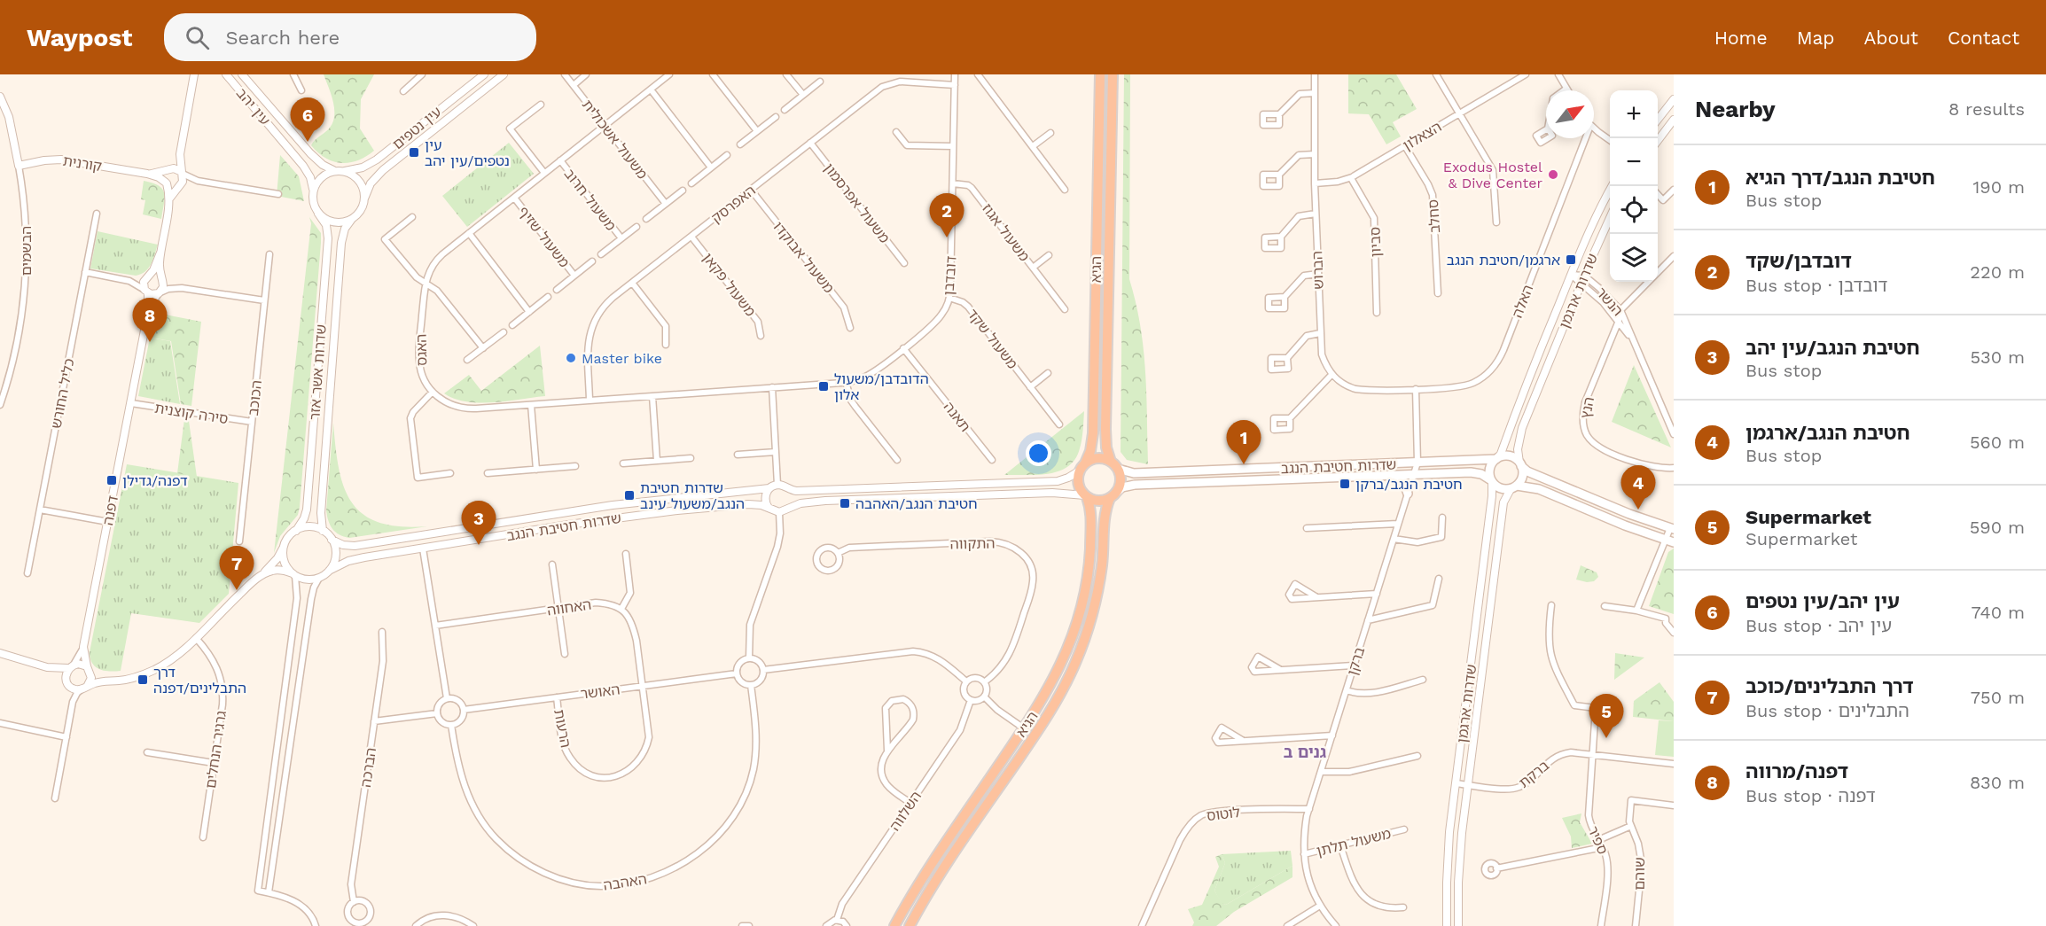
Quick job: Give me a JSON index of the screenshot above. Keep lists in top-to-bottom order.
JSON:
{
  "streets": {
    "highway": ["הגיא"],
    "main road": ["שדרות חטיבת הנגב"],
    "street": [
      "עין יהב",
      "עין נטפים",
      "הצאלון",
      "משעול אשכולית",
      "קורנית",
      "משעול חרוב",
      "משעול אפרסמון",
      "האפרסק",
      "סחלב",
      "משעול אגוז",
      "משעול שזיף",
      "סביון",
      "הבשמים",
      "משעול אבוקדו",
      "הברוש",
      "דובדבן",
      "משעול פקאן",
      "שדרות ארגמן",
      "האלה",
      "הנשר",
      "משעול שקד",
      "האגס",
      "שדרות אשר אזר",
      "כליל החורש",
      "הכוכב",
      "הנץ",
      "סירה קוצנית",
      "תאנה",
      "דפנה",
      "התקווה",
      "האחווה",
      "ברקן",
      "האושר",
      "הרעות",
      "גרגיר הנחלים",
      "הברכה",
      "ברקת",
      "השלווה",
      "לוטוס",
      "ספיר",
      "משעול תלתן",
      "שוהם",
      "האהבה"
    ]
  },
  "crossings": [
    ["עין יהב", "עין נטפים"],
    ["עין יהב", "שדרות אשר אזר"],
    ["עין נטפים", "שדרות אשר אזר"],
    ["הצאלון", "סחלב"],
    ["הצאלון", "סביון"],
    ["הצאלון", "הברוש"],
    ["משעול אשכולית", "האגס"],
    ["קורנית", "הבשמים"],
    ["משעול חרוב", "האגס"],
    ["משעול אפרסמון", "האפרסק"],
    ["האפרסק", "משעול אבוקדו"],
    ["האפרסק", "דובדבן"],
    ["האפרסק", "משעול פקאן"],
    ["האפרסק", "האגס"],
    ["משעול אגוז", "דובדבן"],
    ["משעול שזיף", "האגס"],
    ["הגיא", "שדרות חטיבת הנגב"],
    ["דובדבן", "משעול שקד"],
    ["דובדבן", "האגס"],
    ["דובדבן", "תאנה"],
    ["שדרות ארגמן", "הנשר"],
    ["שדרות ארגמן", "שדרות חטיבת הנגב"],
    ["שדרות ארגמן", "ברקת"],
    ["האלה", "ברקן"],
    ["הנשר", "הנץ"],
    ["שדרות אשר אזר", "שדרות חטיבת הנגב"],
    ["הכוכב", "סירה קוצנית"],
    ["סירה קוצנית", "דפנה"],
    ["שדרות חטיבת הנגב", "ברקן"],
    ["התקווה", "השלווה"],
    ["ברקן", "לוטוס"],
    ["ברקן", "משעול תלתן"],
    ["האושר", "הרעות"],
    ["האושר", "האהבה"],
    ["ברקת", "ספיר"]
  ],
  "districts": ["גנים ב"],
  "places": {
    "transit": [
      "עין נטפים/עין יהב",
      "ארגמן/חטיבת הנגב",
      "הדובדבן/משעול אלון",
      "דפנה/גדילן",
      "חטיבת הנגב/ברקן",
      "שדרות חטיבת הנגב/משעול עינב",
      "חטיבת הנגב/האהבה",
      "דרך התבלינים/דפנה"
    ],
    "other": ["Exodus Hostel & Dive Center", "Master bike"]
  },
  "north": "top right",
  "page": {
    "header": "Waypost",
    "search": "Search here",
    "nav": [
      "Home",
      "Map",
      "About",
      "Contact"
    ],
    "heading": ["Nearby", "8 results"],
    "map_buttons": ["+", "−"],
    "pins": [
      "6",
      "2",
      "8",
      "1",
      "4",
      "3",
      "7",
      "5"
    ],
    "list": [
      {
        "mark": "1",
        "name": "חטיבת הנגב/דרך הגיא",
        "note": "Bus stop",
        "value": "190 m"
      },
      {
        "mark": "2",
        "name": "דובדבן/שקד",
        "note": "Bus stop · דובדבן",
        "value": "220 m"
      },
      {
        "mark": "3",
        "name": "חטיבת הנגב/עין יהב",
        "note": "Bus stop",
        "value": "530 m"
      },
      {
        "mark": "4",
        "name": "חטיבת הנגב/ארגמן",
        "note": "Bus stop",
        "value": "560 m"
      },
      {
        "mark": "5",
        "name": "Supermarket",
        "note": "Supermarket",
        "value": "590 m"
      },
      {
        "mark": "6",
        "name": "עין יהב/עין נטפים",
        "note": "Bus stop · עין יהב",
        "value": "740 m"
      },
      {
        "mark": "7",
        "name": "דרך התבלינים/כוכב",
        "note": "Bus stop · התבלינים",
        "value": "750 m"
      },
      {
        "mark": "8",
        "name": "דפנה/מרווה",
        "note": "Bus stop · דפנה",
        "value": "830 m"
      }
    ]
  }
}
